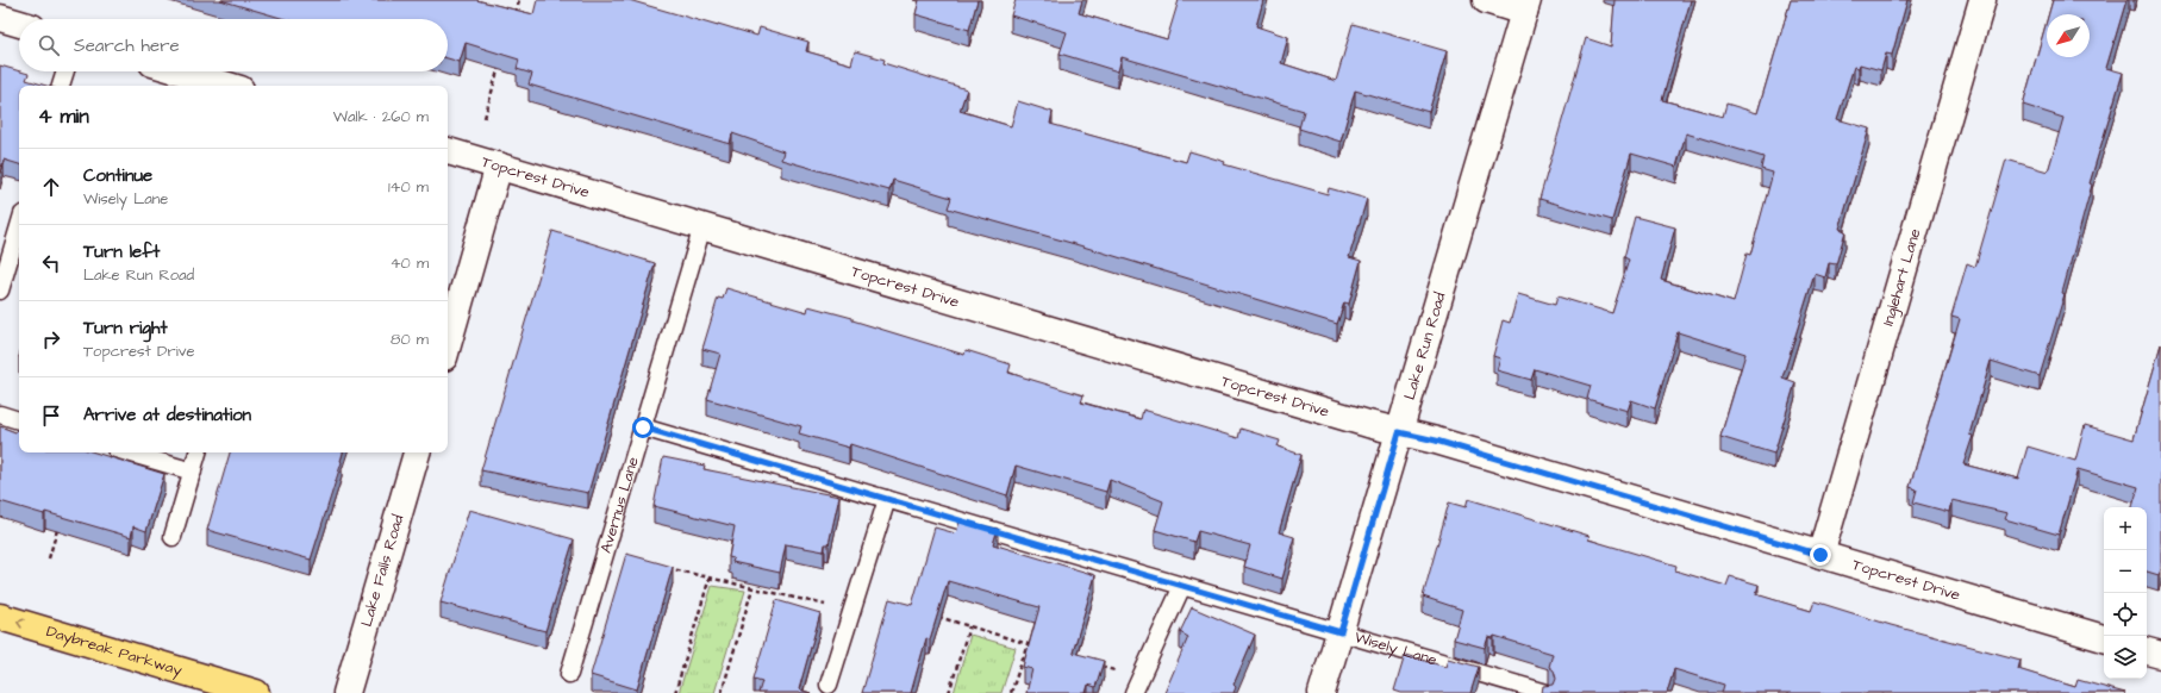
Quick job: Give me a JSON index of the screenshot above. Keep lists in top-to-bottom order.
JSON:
{
  "streets": {
    "main road": ["Daybreak Parkway"],
    "street": [
      "Topcrest Drive",
      "Inglehart Lane",
      "Lake Run Road",
      "Lake Falls Road"
    ],
    "lane": ["Avernus Lane", "Wisely Lane"]
  },
  "crossings": [
    ["Topcrest Drive", "Inglehart Lane"],
    ["Topcrest Drive", "Lake Run Road"],
    ["Topcrest Drive", "Avernus Lane"],
    ["Lake Run Road", "Wisely Lane"],
    ["Avernus Lane", "Wisely Lane"]
  ],
  "one_way": ["Daybreak Parkway"],
  "north": "bottom left",
  "page": {
    "search": "Search here",
    "heading": ["4 min", "Walk · 260 m"],
    "list": [
      ["Continue", "Wisely Lane", "140 m"],
      ["Turn left", "Lake Run Road", "40 m"],
      ["Turn right", "Topcrest Drive", "80 m"],
      "Arrive at destination"
    ],
    "map_buttons": ["+", "−"]
  }
}
